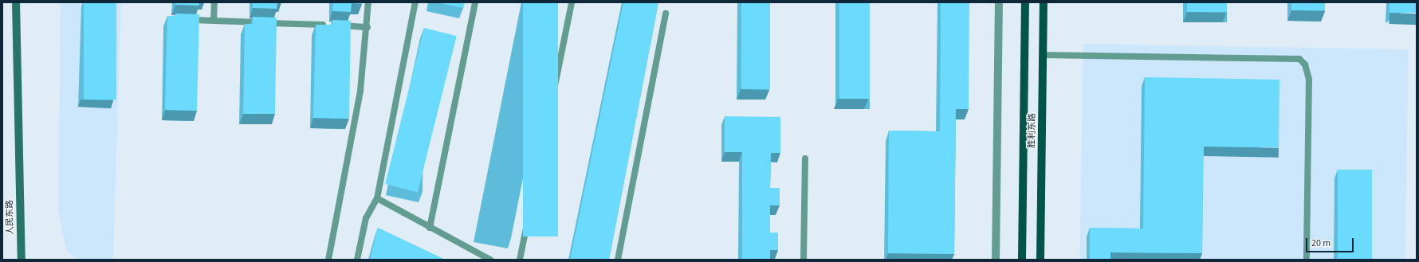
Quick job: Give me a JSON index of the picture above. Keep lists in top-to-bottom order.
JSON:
{
  "streets": {
    "main road": ["胜利东路", "人民东路"]
  },
  "scale_bar": "20 m"
}
